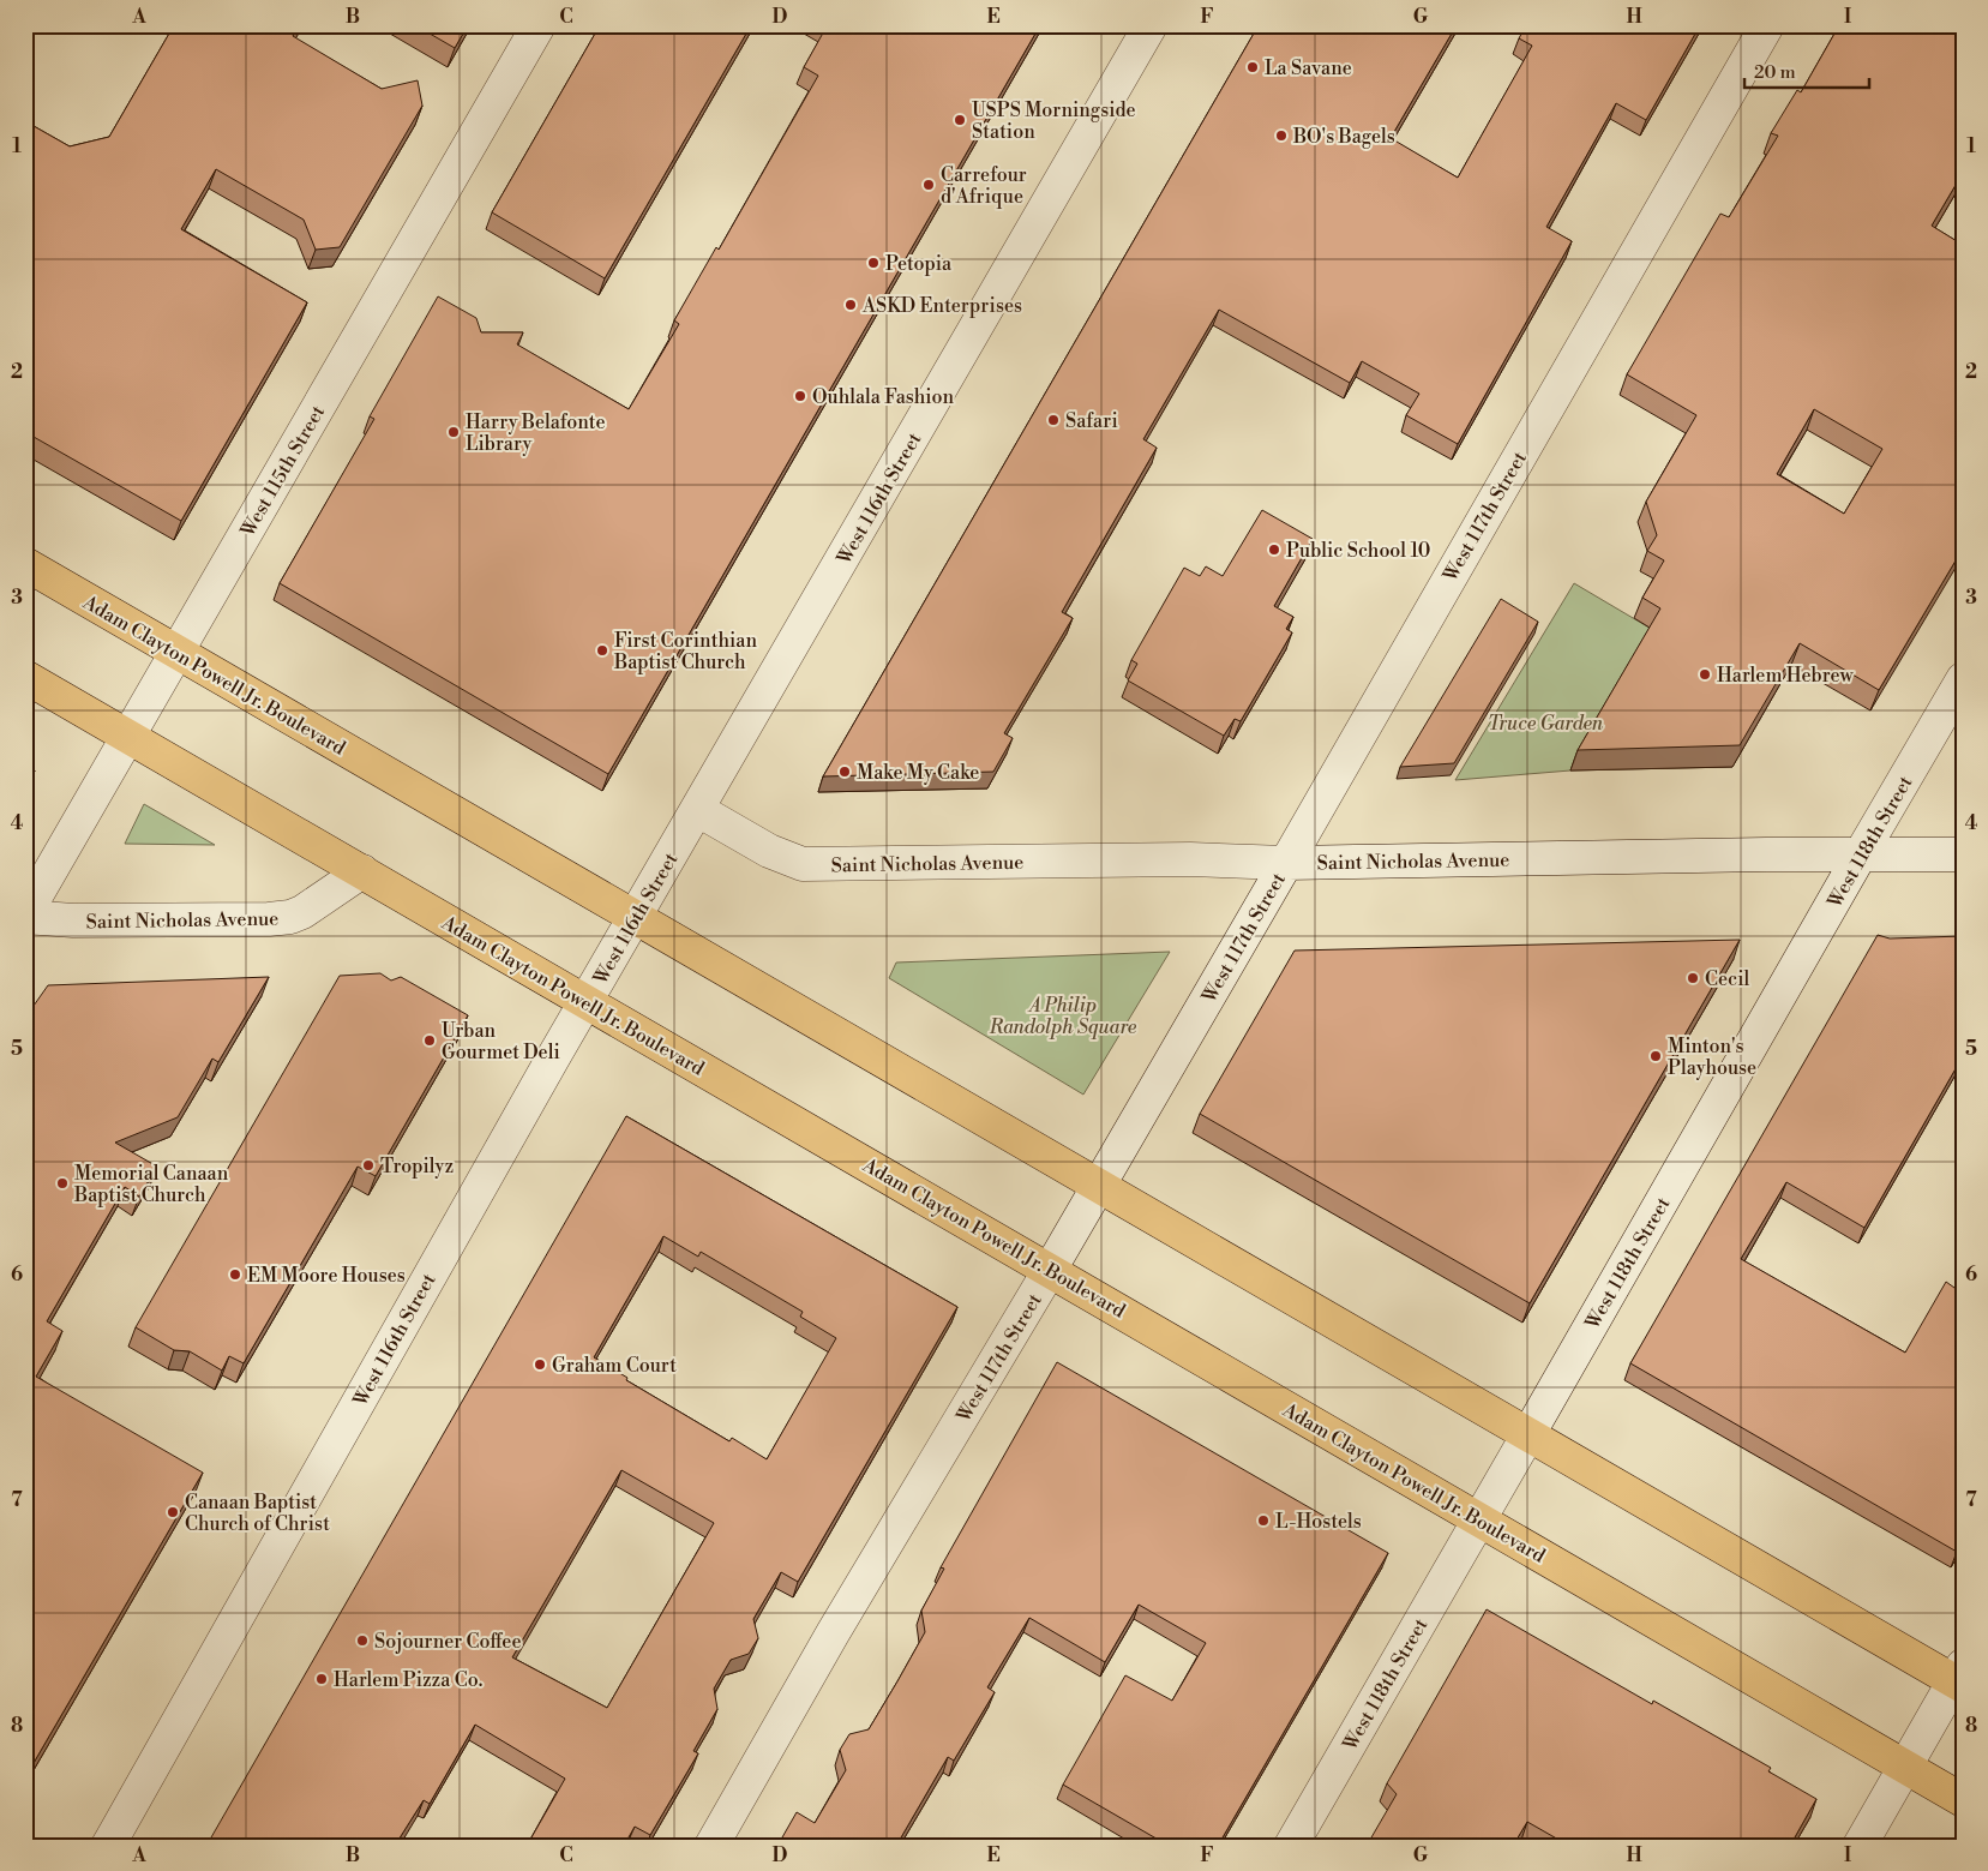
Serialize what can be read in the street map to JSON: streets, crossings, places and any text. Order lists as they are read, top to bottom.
{
  "streets": {
    "main road": ["Adam Clayton Powell Jr. Boulevard"],
    "street": [
      "West 115th Street",
      "West 116th Street",
      "West 117th Street",
      "West 118th Street",
      "Saint Nicholas Avenue"
    ]
  },
  "crossings": [
    ["West 115th Street", "Adam Clayton Powell Jr. Boulevard"],
    ["West 115th Street", "Saint Nicholas Avenue"],
    ["West 116th Street", "Adam Clayton Powell Jr. Boulevard"],
    ["West 116th Street", "Saint Nicholas Avenue"],
    ["West 117th Street", "Adam Clayton Powell Jr. Boulevard"],
    ["West 117th Street", "Saint Nicholas Avenue"],
    ["Adam Clayton Powell Jr. Boulevard", "West 118th Street"],
    ["Adam Clayton Powell Jr. Boulevard", "Saint Nicholas Avenue"],
    ["West 118th Street", "Saint Nicholas Avenue"]
  ],
  "parks": ["Truce Garden", "A Philip Randolph Square"],
  "places": [
    "La Savane",
    "USPS Morningside Station",
    "BO's Bagels",
    "Carrefour d'Afrique",
    "Petopia",
    "ASKD Enterprises",
    "Ouhlala Fashion",
    "Safari",
    "Harry Belafonte Library",
    "Public School 10",
    "First Corinthian Baptist Church",
    "Harlem Hebrew",
    "Make My Cake",
    "Cecil",
    "Urban Gourmet Deli",
    "Minton's Playhouse",
    "Tropilyz",
    "Memorial Canaan Baptist Church",
    "EM Moore Houses",
    "Graham Court",
    "Canaan Baptist Church of Christ",
    "L-Hostels",
    "Sojourner Coffee",
    "Harlem Pizza Co."
  ],
  "scale_bar": "20 m",
  "grid": {
    "columns": [
      "A",
      "B",
      "C",
      "D",
      "E",
      "F",
      "G",
      "H",
      "I"
    ],
    "rows": [
      "1",
      "2",
      "3",
      "4",
      "5",
      "6",
      "7",
      "8"
    ]
  }
}
